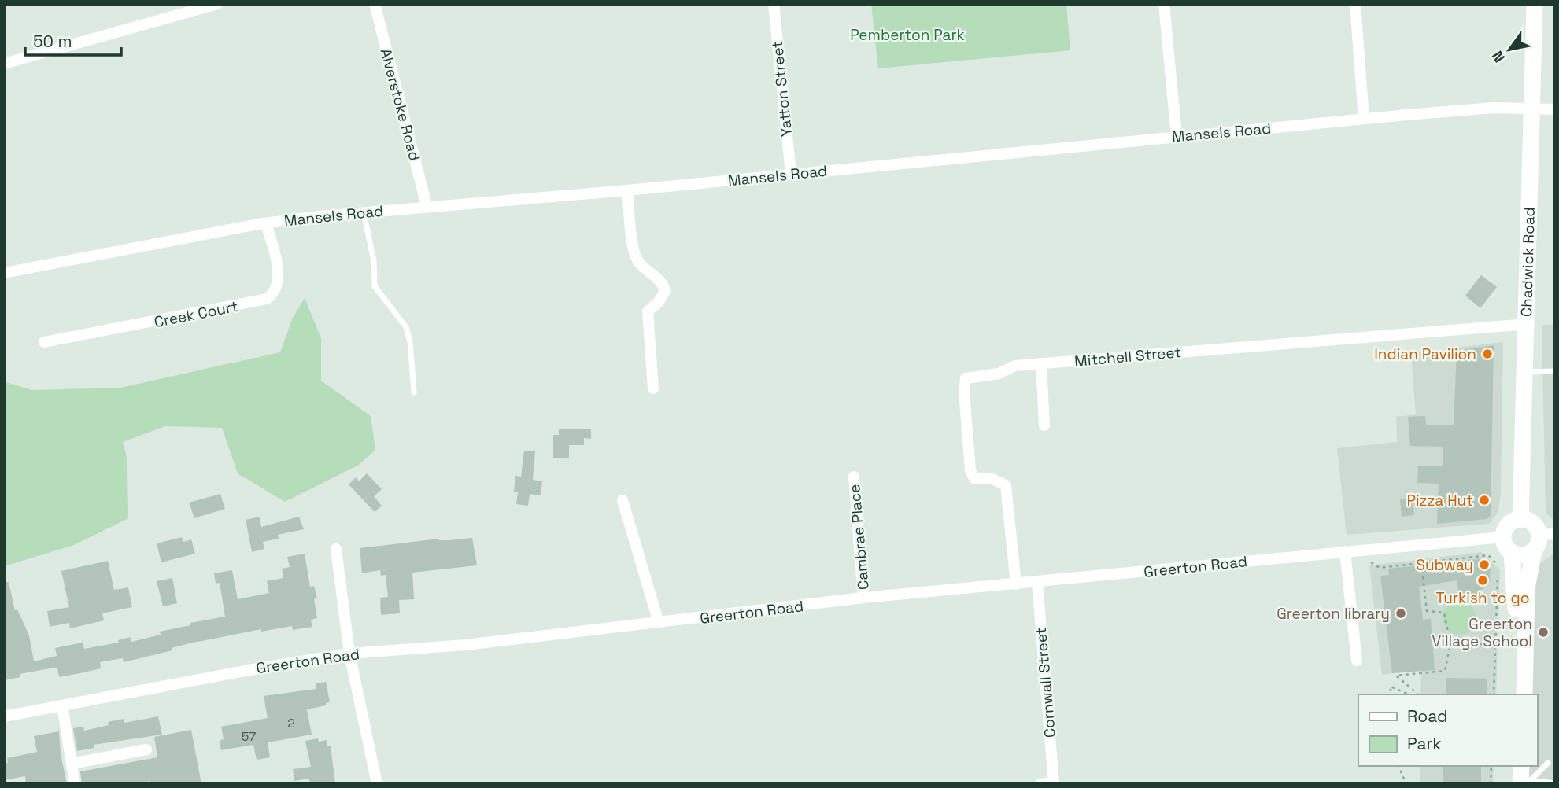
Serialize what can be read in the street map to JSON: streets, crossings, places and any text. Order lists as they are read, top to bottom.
{
  "streets": {
    "street": [
      "Yatton Street",
      "Alverstoke Road",
      "Mansels Road",
      "Chadwick Road",
      "Creek Court",
      "Mitchell Street",
      "Cambrae Place",
      "Greerton Road",
      "Cornwall Street"
    ]
  },
  "crossings": [
    ["Yatton Street", "Mansels Road"],
    ["Alverstoke Road", "Mansels Road"],
    ["Mansels Road", "Chadwick Road"],
    ["Mansels Road", "Creek Court"],
    ["Chadwick Road", "Mitchell Street"],
    ["Chadwick Road", "Greerton Road"],
    ["Mitchell Street", "Greerton Road"],
    ["Cambrae Place", "Greerton Road"],
    ["Greerton Road", "Cornwall Street"]
  ],
  "parks": ["Pemberton Park"],
  "places": [
    "Indian Pavilion",
    "Pizza Hut",
    "Subway",
    "Turkish to go",
    "Greerton library",
    "Greerton Village School"
  ],
  "house_numbers": ["2", "57"],
  "legend": ["Road", "Park"],
  "scale_bar": "50 m",
  "north": "bottom left"
}
